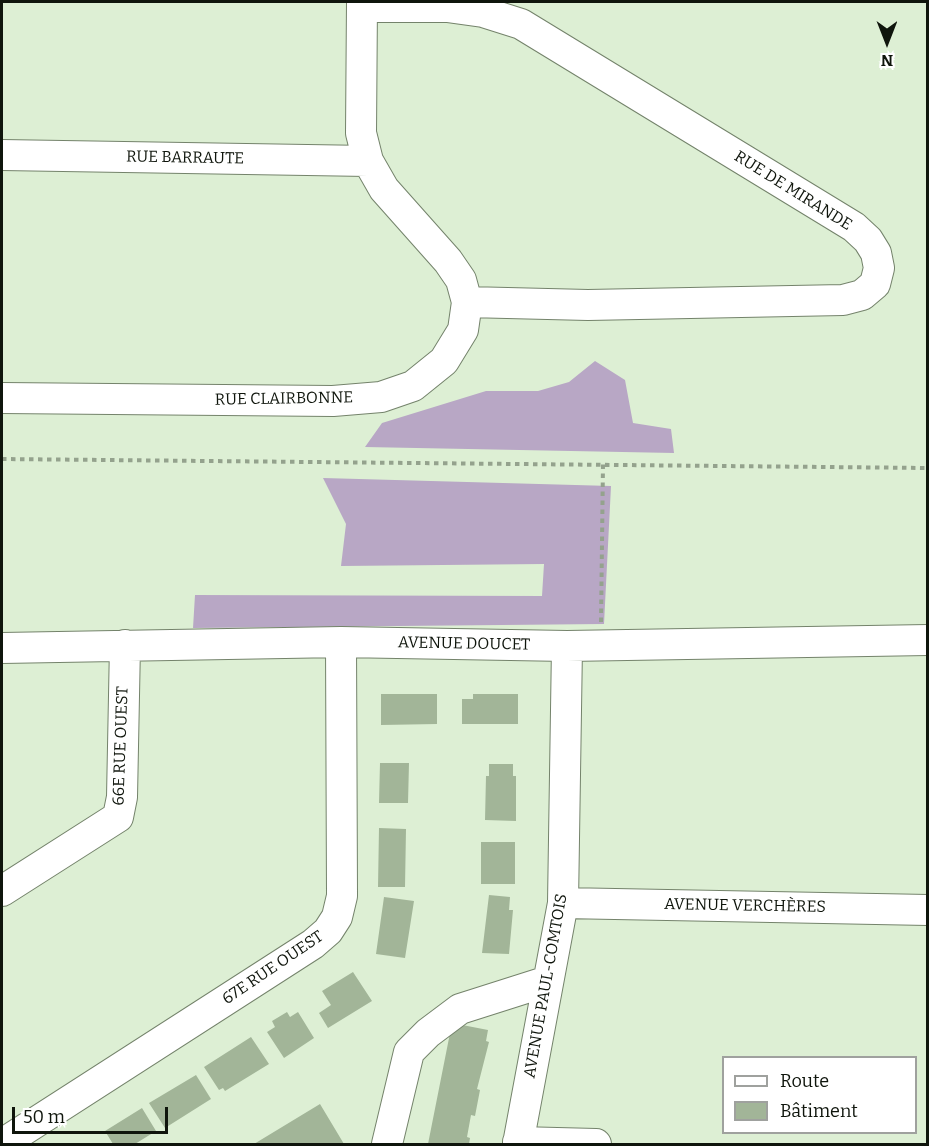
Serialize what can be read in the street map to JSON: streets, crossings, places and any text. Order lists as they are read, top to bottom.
{
  "streets": {
    "street": [
      "RUE BARRAUTE",
      "RUE DE MIRANDE",
      "RUE CLAIRBONNE",
      "AVENUE DOUCET",
      "66E RUE OUEST",
      "AVENUE VERCHÈRES",
      "67E RUE OUEST",
      "AVENUE PAUL-COMTOIS"
    ]
  },
  "crossings": [
    ["RUE BARRAUTE", "RUE CLAIRBONNE"],
    ["RUE DE MIRANDE", "RUE CLAIRBONNE"],
    ["AVENUE DOUCET", "66E RUE OUEST"],
    ["AVENUE DOUCET", "67E RUE OUEST"],
    ["AVENUE DOUCET", "AVENUE PAUL-COMTOIS"],
    ["AVENUE VERCHÈRES", "AVENUE PAUL-COMTOIS"]
  ],
  "legend": ["Route", "Bâtiment"],
  "scale_bar": "50 m",
  "north": "bottom"
}
